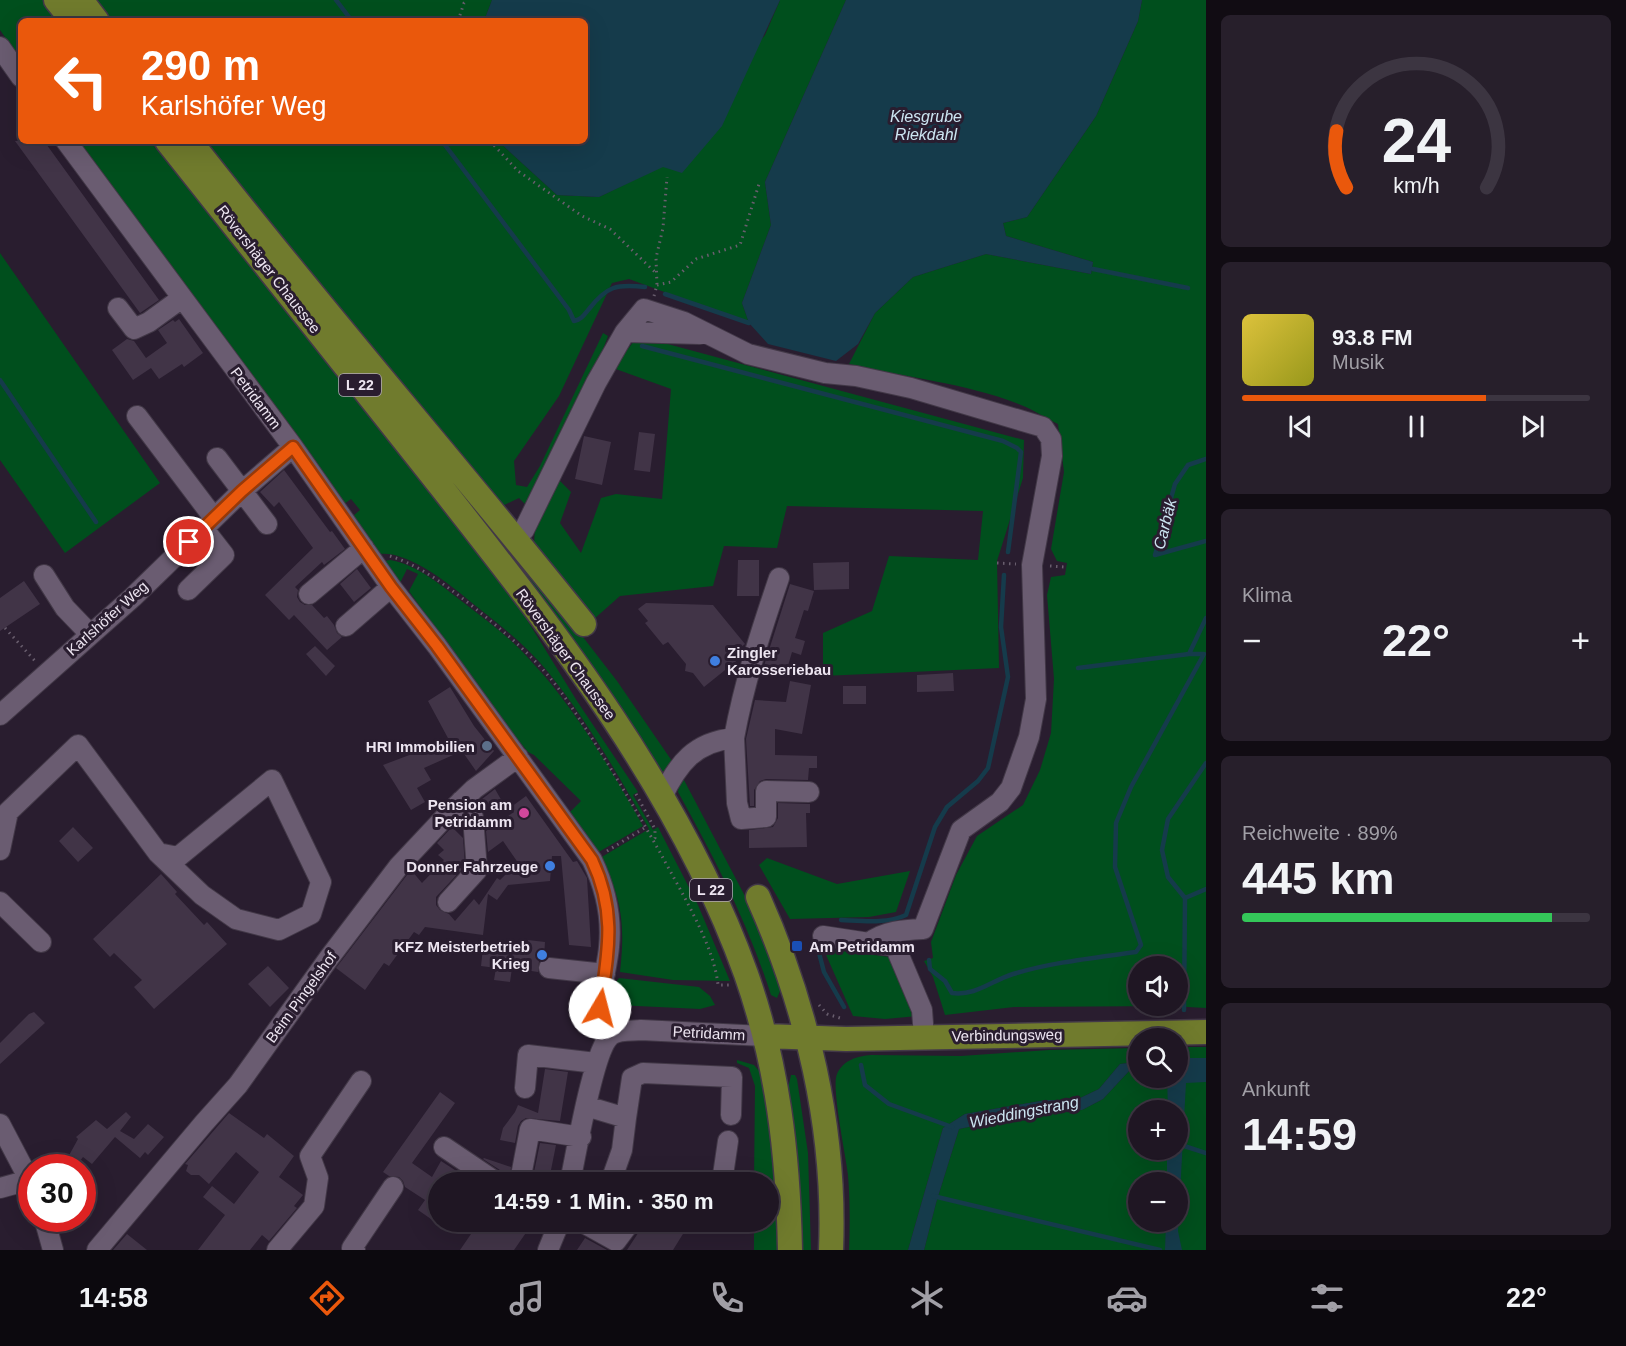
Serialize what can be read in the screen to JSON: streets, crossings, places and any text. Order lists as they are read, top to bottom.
{
  "streets": {
    "main road": [
      "Rövershäger Chaussee",
      "L 22",
      "Petridamm",
      "Verbindungsweg"
    ],
    "street": ["Karlshöfer Weg", "Beim Pingelshof"]
  },
  "crossings": [
    ["Rövershäger Chaussee", "Petridamm"],
    ["Petridamm", "Karlshöfer Weg"],
    ["Petridamm", "Beim Pingelshof"],
    ["Petridamm", "Verbindungsweg"]
  ],
  "water": ["Kiesgrube Riekdahl", "Carbäk", "Wieddingstrang"],
  "places": {
    "other": [
      "Zingler Karosseriebau",
      "HRI Immobilien",
      "Pension am Petridamm",
      "Donner Fahrzeuge",
      "KFZ Meisterbetrieb Krieg"
    ],
    "transit": ["Am Petridamm"]
  },
  "page": {
    "turn": ["290 m", "Karlshöfer Weg"],
    "song": ["93.8 FM", "Musik"],
    "tile": [
      "Klima",
      ["Reichweite · 89%", "445 km"],
      ["Ankunft", "14:59"]
    ],
    "heat": ["−", "22°", "+"],
    "map_buttons": ["+", "−"],
    "limit": "30",
    "trip": "14:59 · 1 Min. · 350 m",
    "tabs": ["14:58", "22°"],
    "gauge": ["24", "km/h"]
  }
}
